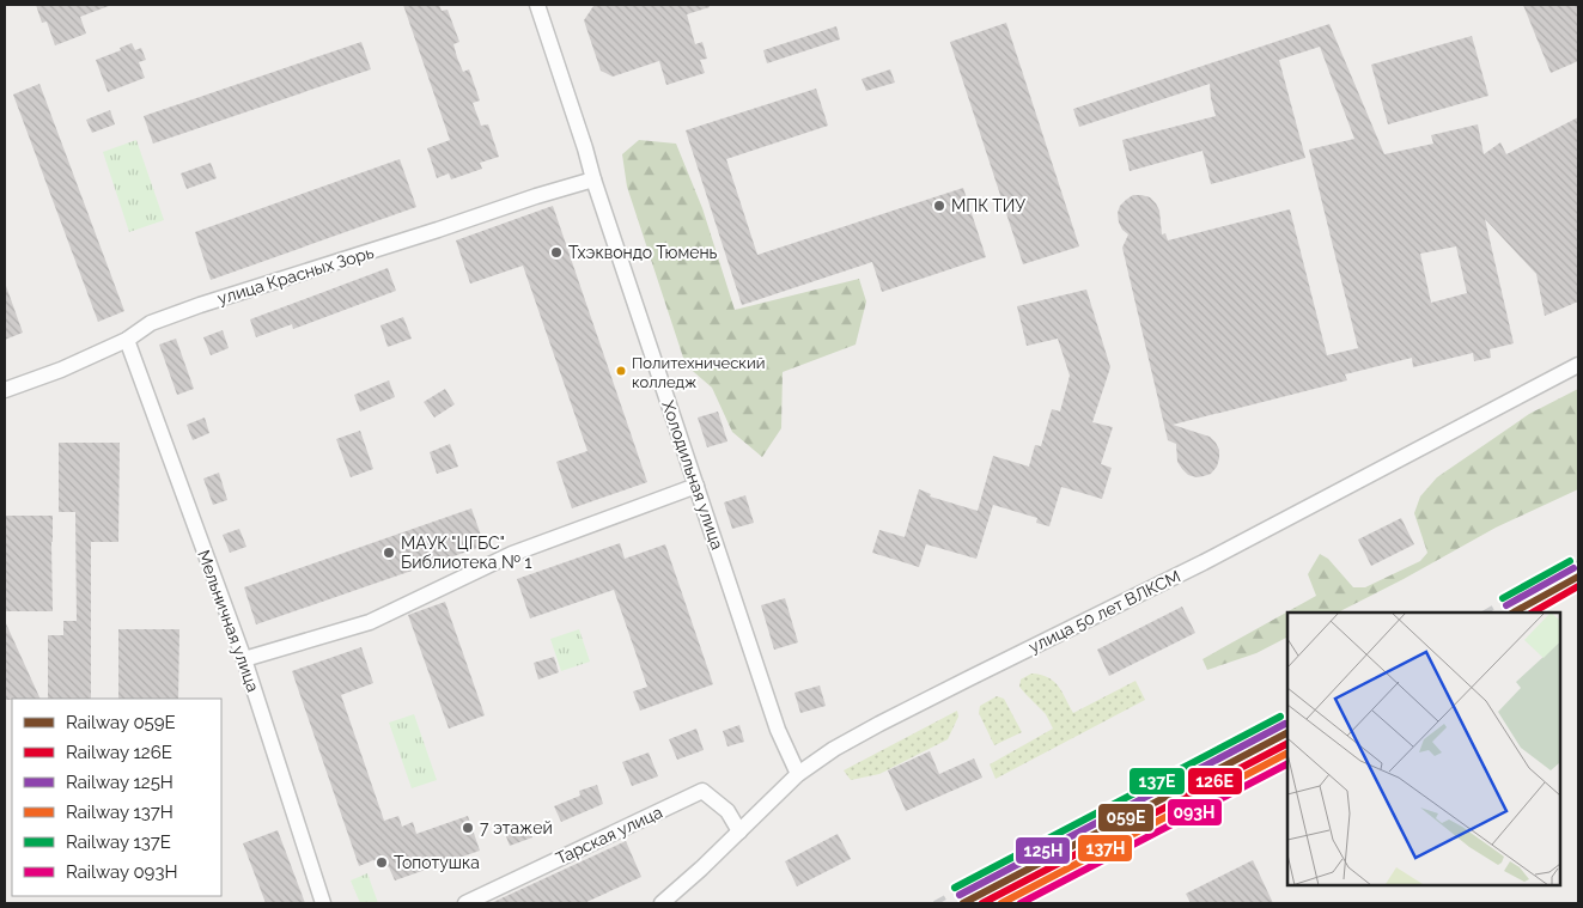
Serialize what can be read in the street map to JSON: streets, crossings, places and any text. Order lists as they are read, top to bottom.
{
  "streets": {
    "street": [
      "улица Красных Зорь",
      "Холодильная улица",
      "улица 50 лет ВЛКСМ",
      "Мельничная улица",
      "Тарская улица"
    ]
  },
  "crossings": [
    ["улица Красных Зорь", "Холодильная улица"],
    ["улица Красных Зорь", "Мельничная улица"],
    ["Холодильная улица", "улица 50 лет ВЛКСМ"],
    ["улица 50 лет ВЛКСМ", "Тарская улица"]
  ],
  "places": [
    "МПК ТИУ",
    "Тхэквондо Тюмень",
    "Политехнический колледж",
    "МАУК \"ЦГБС\" Библиотека № 1",
    "7 этажей",
    "Топотушка"
  ],
  "lines": [
    "rail line 137Е",
    "rail line 125Н",
    "rail line 059Е",
    "rail line 126Е",
    "rail line 137Н",
    "rail line 093Н"
  ],
  "legend": [
    "Railway 059Е",
    "Railway 126Е",
    "Railway 125Н",
    "Railway 137Н",
    "Railway 137Е",
    "Railway 093Н"
  ]
}
